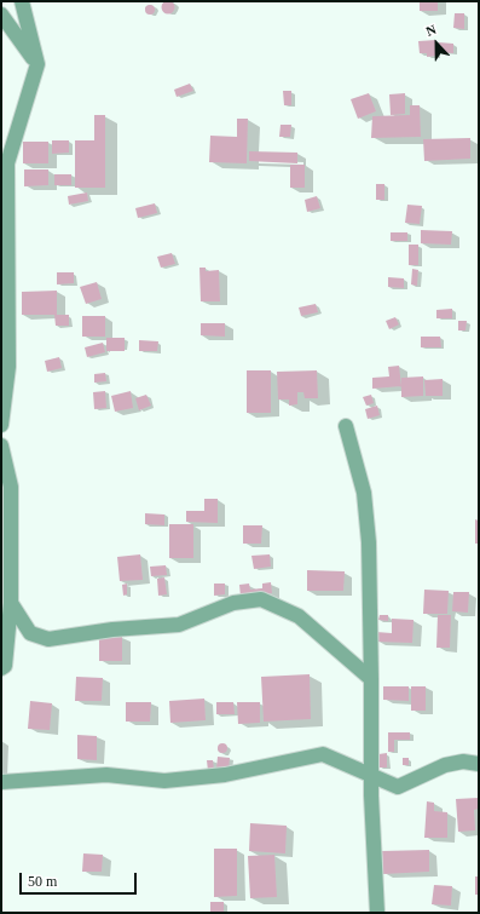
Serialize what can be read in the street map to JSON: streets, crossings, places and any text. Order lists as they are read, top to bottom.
{
  "scale_bar": "50 m",
  "north": "top"
}
